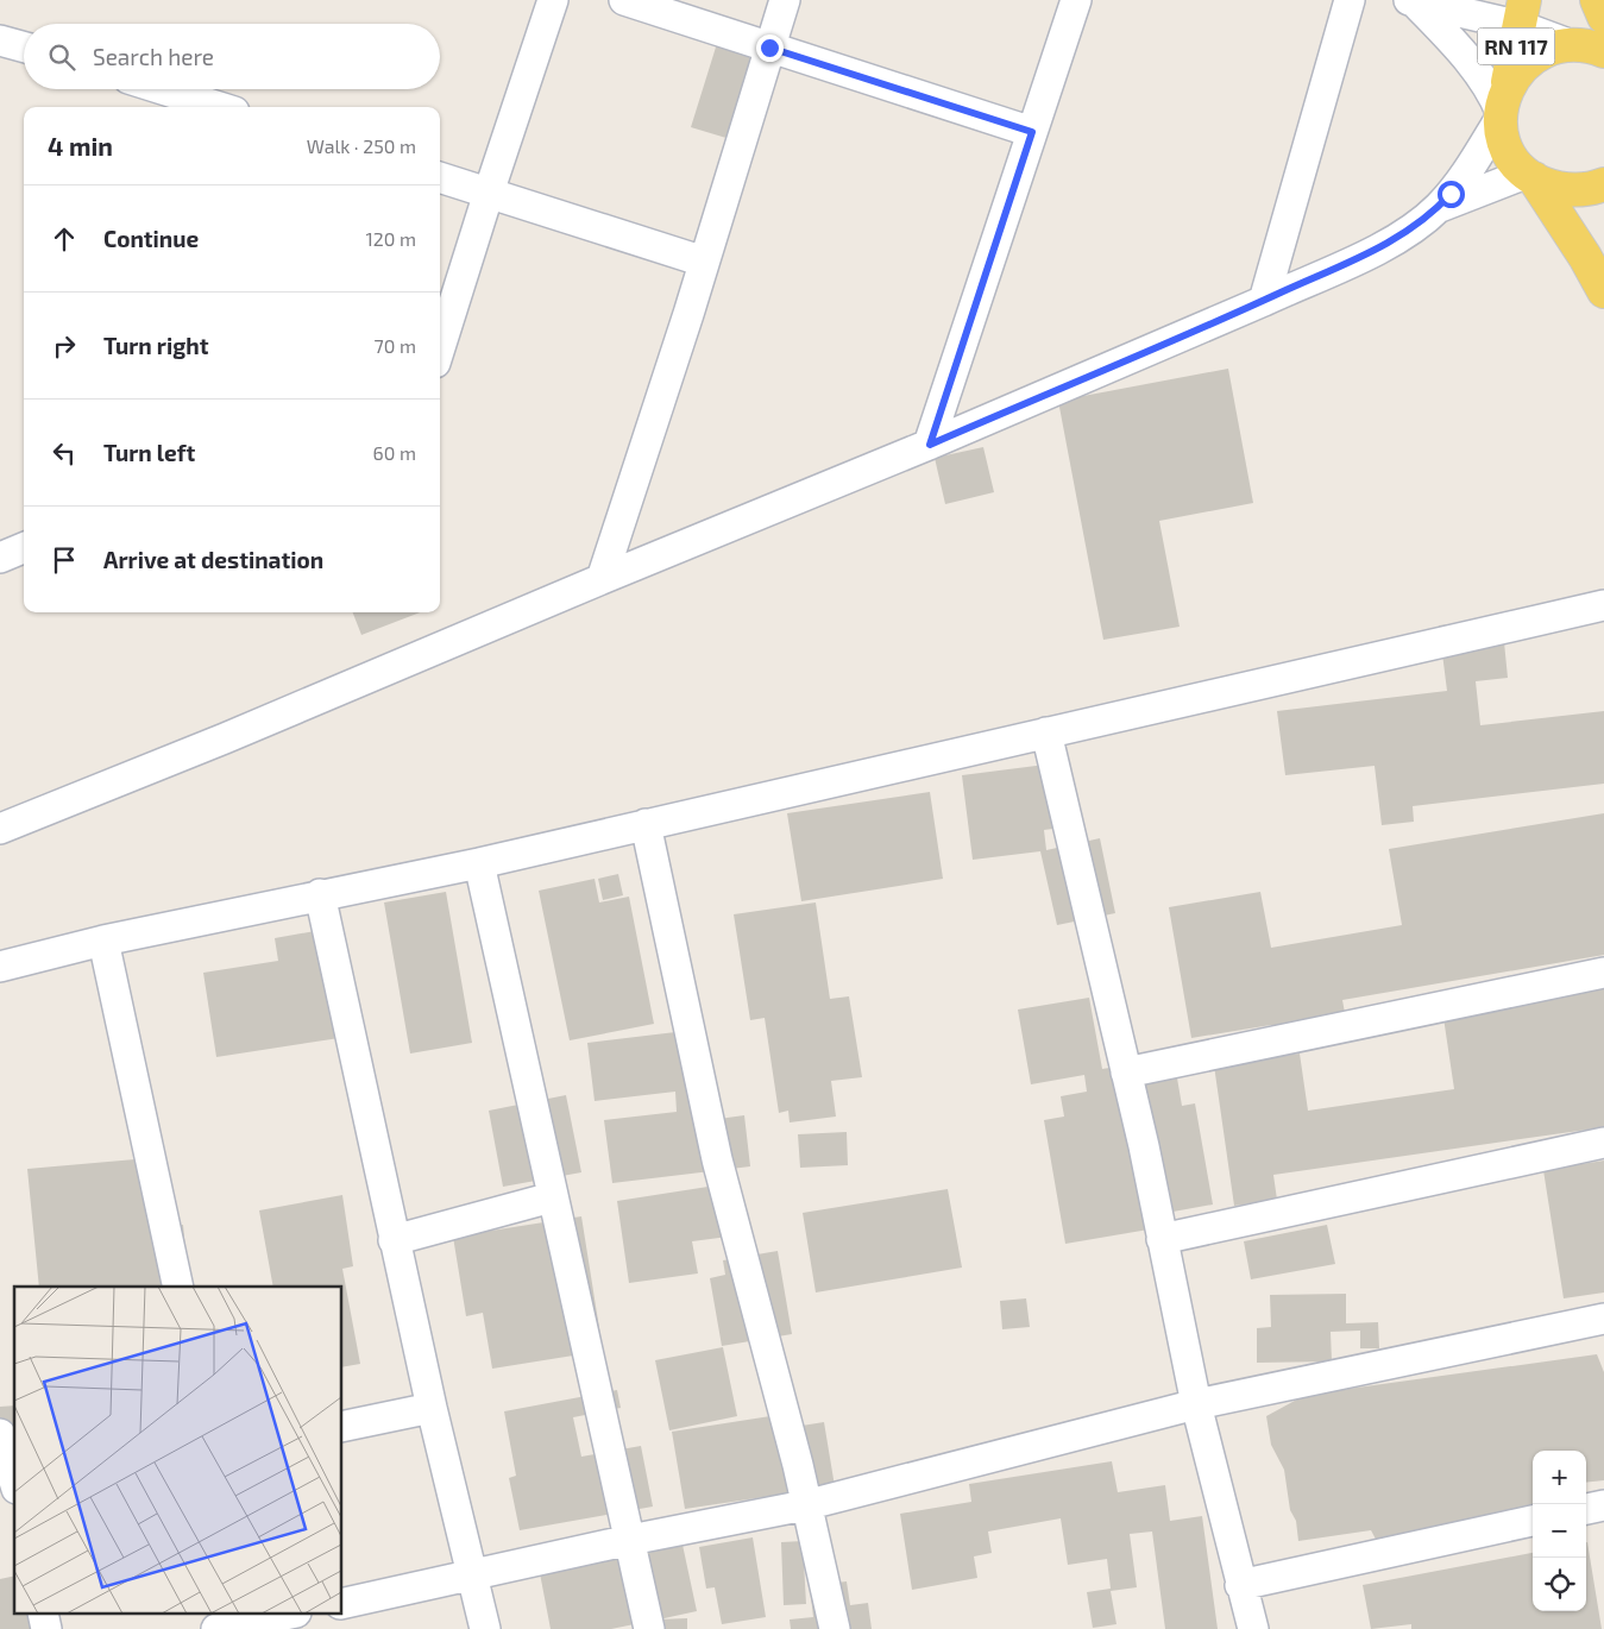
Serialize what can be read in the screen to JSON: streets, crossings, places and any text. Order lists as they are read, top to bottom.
{
  "streets": {
    "main road": ["RN 117"]
  },
  "page": {
    "search": "Search here",
    "heading": ["4 min", "Walk · 250 m"],
    "list": [
      ["Continue", "120 m"],
      ["Turn right", "70 m"],
      ["Turn left", "60 m"],
      "Arrive at destination"
    ],
    "map_buttons": ["+", "−"]
  }
}
